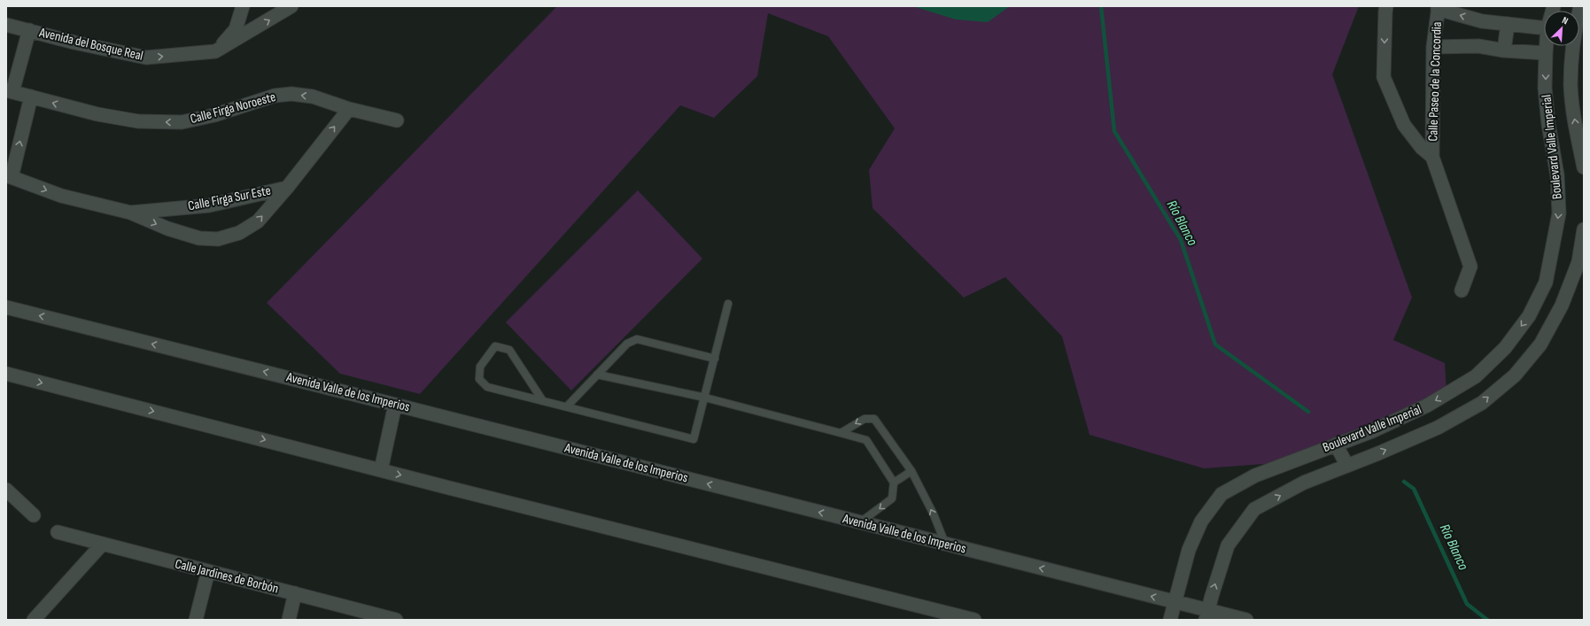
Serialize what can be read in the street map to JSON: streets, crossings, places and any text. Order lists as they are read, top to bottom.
{
  "streets": {
    "street": [
      "Avenida del Bosque Real",
      "Calle Paseo de la Concordia",
      "Calle Firga Noroeste",
      "Boulevard Valle Imperial",
      "Calle Firga Sur Este",
      "Avenida Valle de los Imperios",
      "Calle Jardines de Borbón"
    ]
  },
  "crossings": [
    ["Calle Firga Noroeste", "Calle Firga Sur Este"],
    ["Boulevard Valle Imperial", "Avenida Valle de los Imperios"]
  ],
  "one_way": ["Avenida del Bosque Real", "Calle Firga Noroeste"],
  "water": ["Río Blanco"],
  "north": "top right"
}
